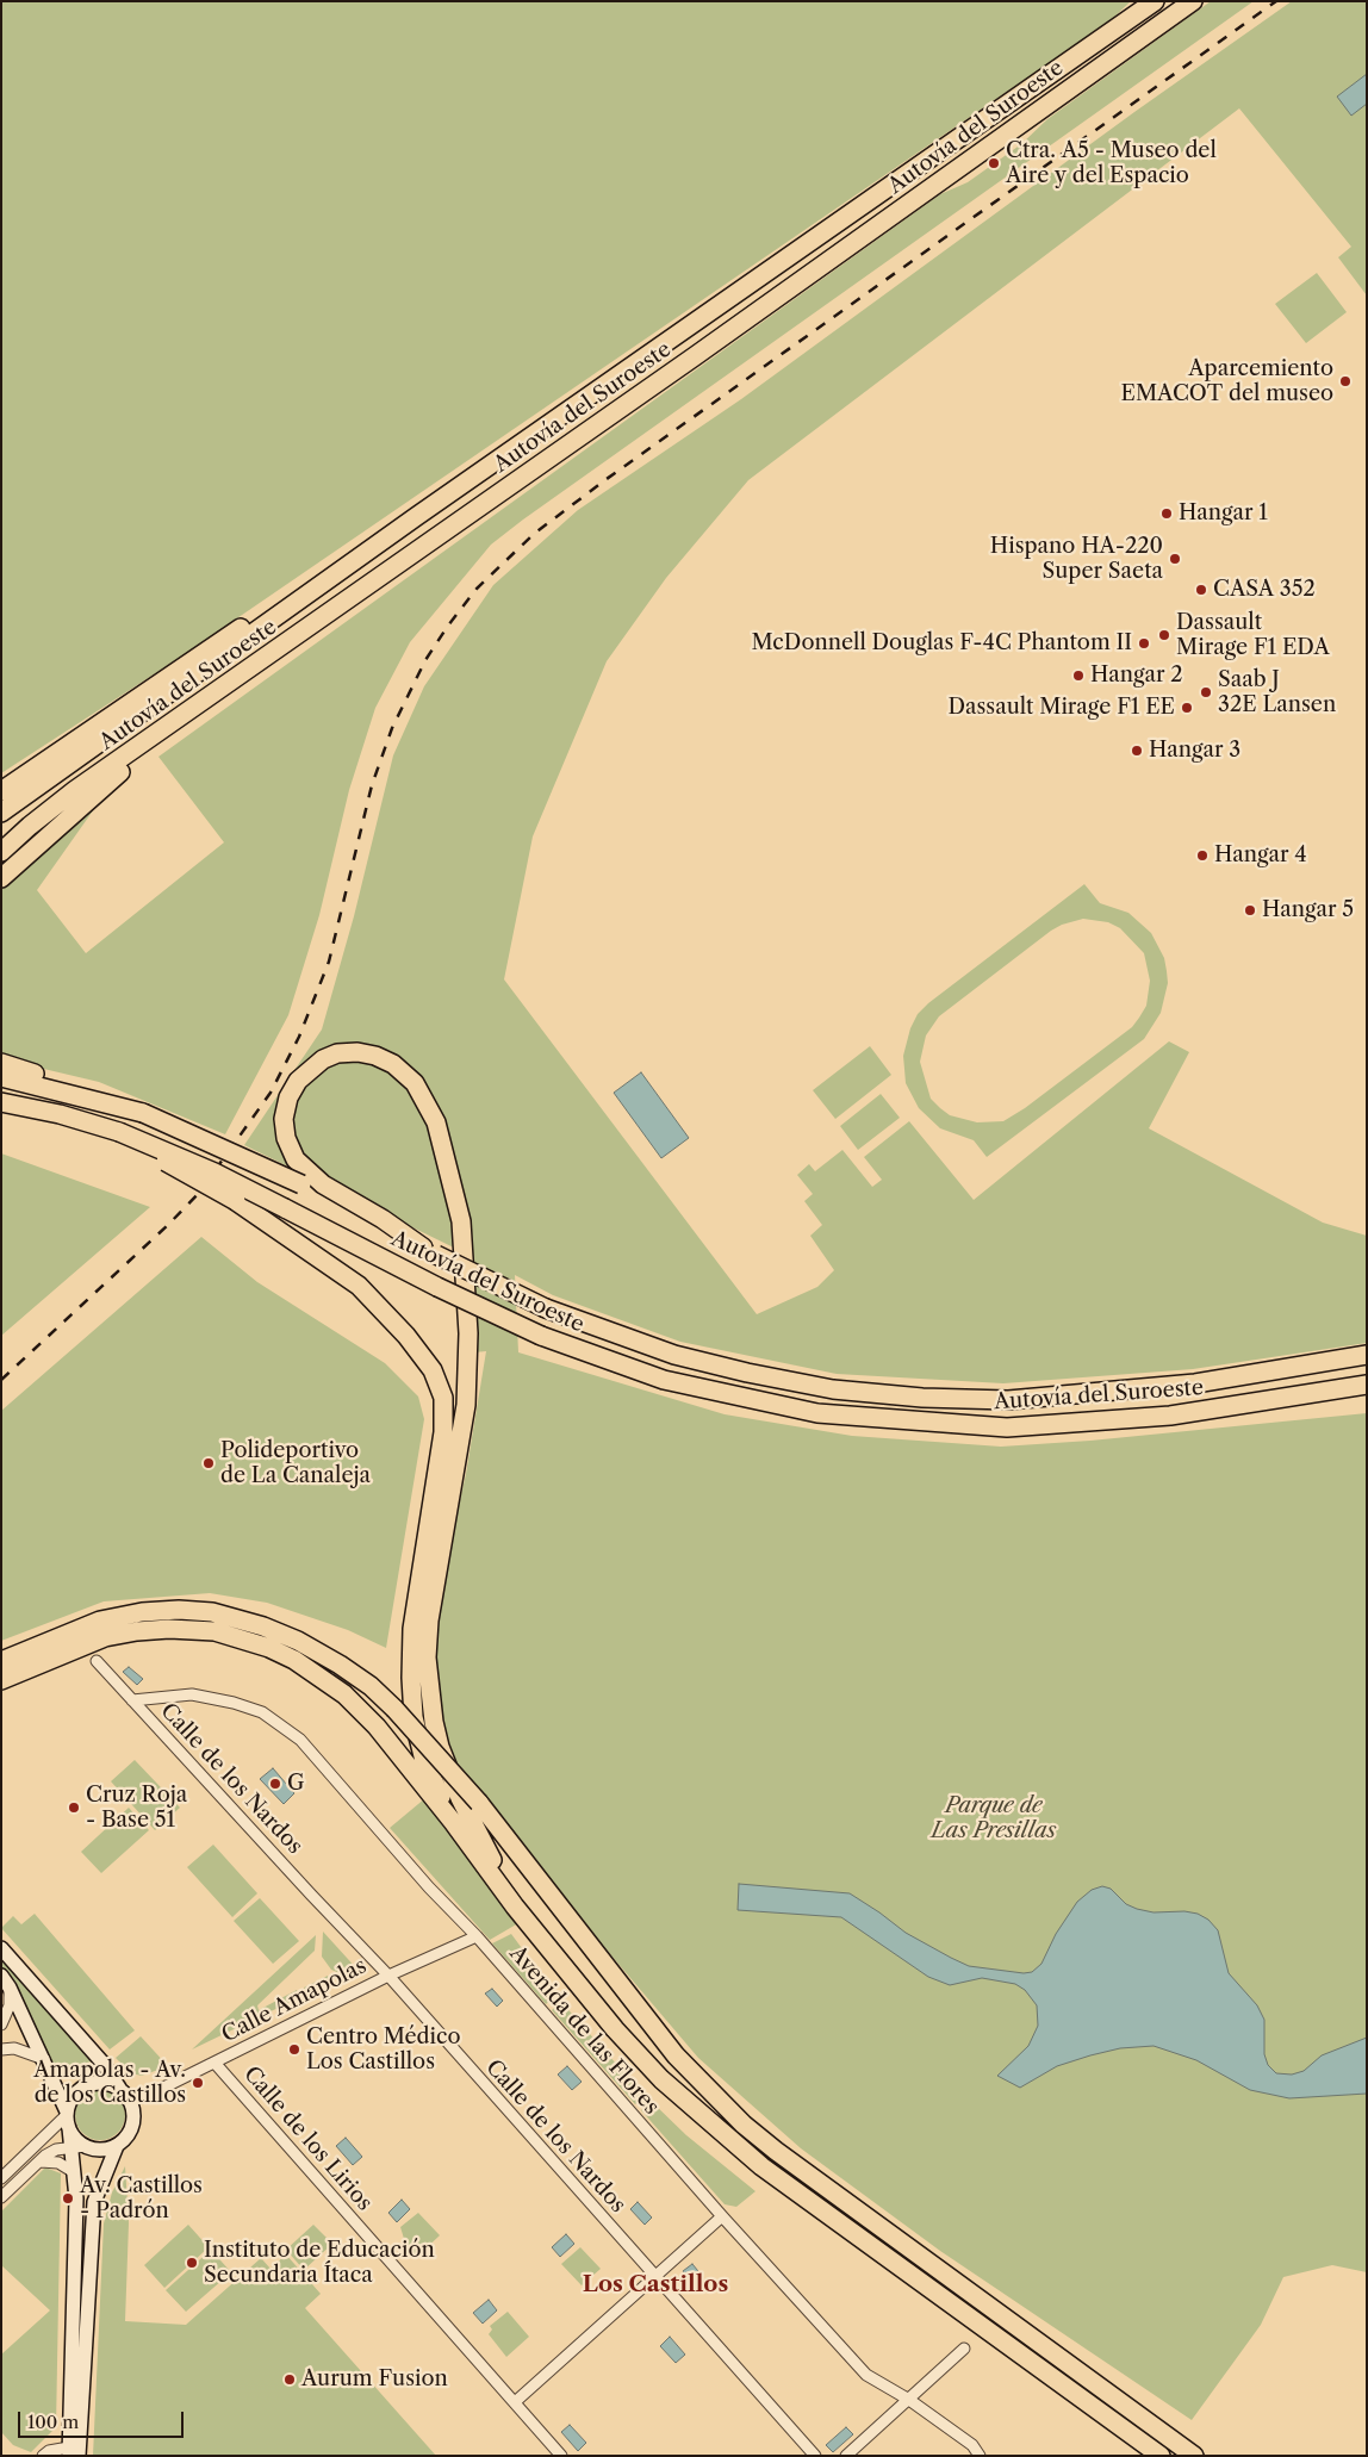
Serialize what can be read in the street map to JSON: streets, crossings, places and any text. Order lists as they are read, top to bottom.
{
  "streets": {
    "highway": ["Autovía del Suroeste"],
    "street": [
      "Calle de los Nardos",
      "Calle Amapolas",
      "Avenida de las Flores",
      "Calle de los Lirios"
    ]
  },
  "crossings": [
    ["Calle de los Nardos", "Calle Amapolas"],
    ["Calle de los Nardos", "Avenida de las Flores"],
    ["Calle Amapolas", "Avenida de las Flores"],
    ["Calle Amapolas", "Calle de los Lirios"]
  ],
  "districts": ["Los Castillos"],
  "parks": ["Parque de Las Presillas"],
  "places": [
    "Ctra. A5 - Museo del Aire y del Espacio",
    "Aparcemiento EMACOT del museo",
    "Hangar 1",
    "Hispano HA-220 Super Saeta",
    "CASA 352",
    "Dassault Mirage F1 EDA",
    "McDonnell Douglas F-4C Phantom II",
    "Hangar 2",
    "Saab J 32E Lansen",
    "Dassault Mirage F1 EE",
    "Hangar 3",
    "Hangar 4",
    "Hangar 5",
    "Polideportivo de La Canaleja",
    "G",
    "Cruz Roja - Base 51",
    "Centro Médico Los Castillos",
    "Amapolas - Av. de los Castillos",
    "Av. Castillos - Padrón",
    "Instituto de Educación Secundaria Ítaca",
    "Aurum Fusion"
  ],
  "scale_bar": "100 m"
}
